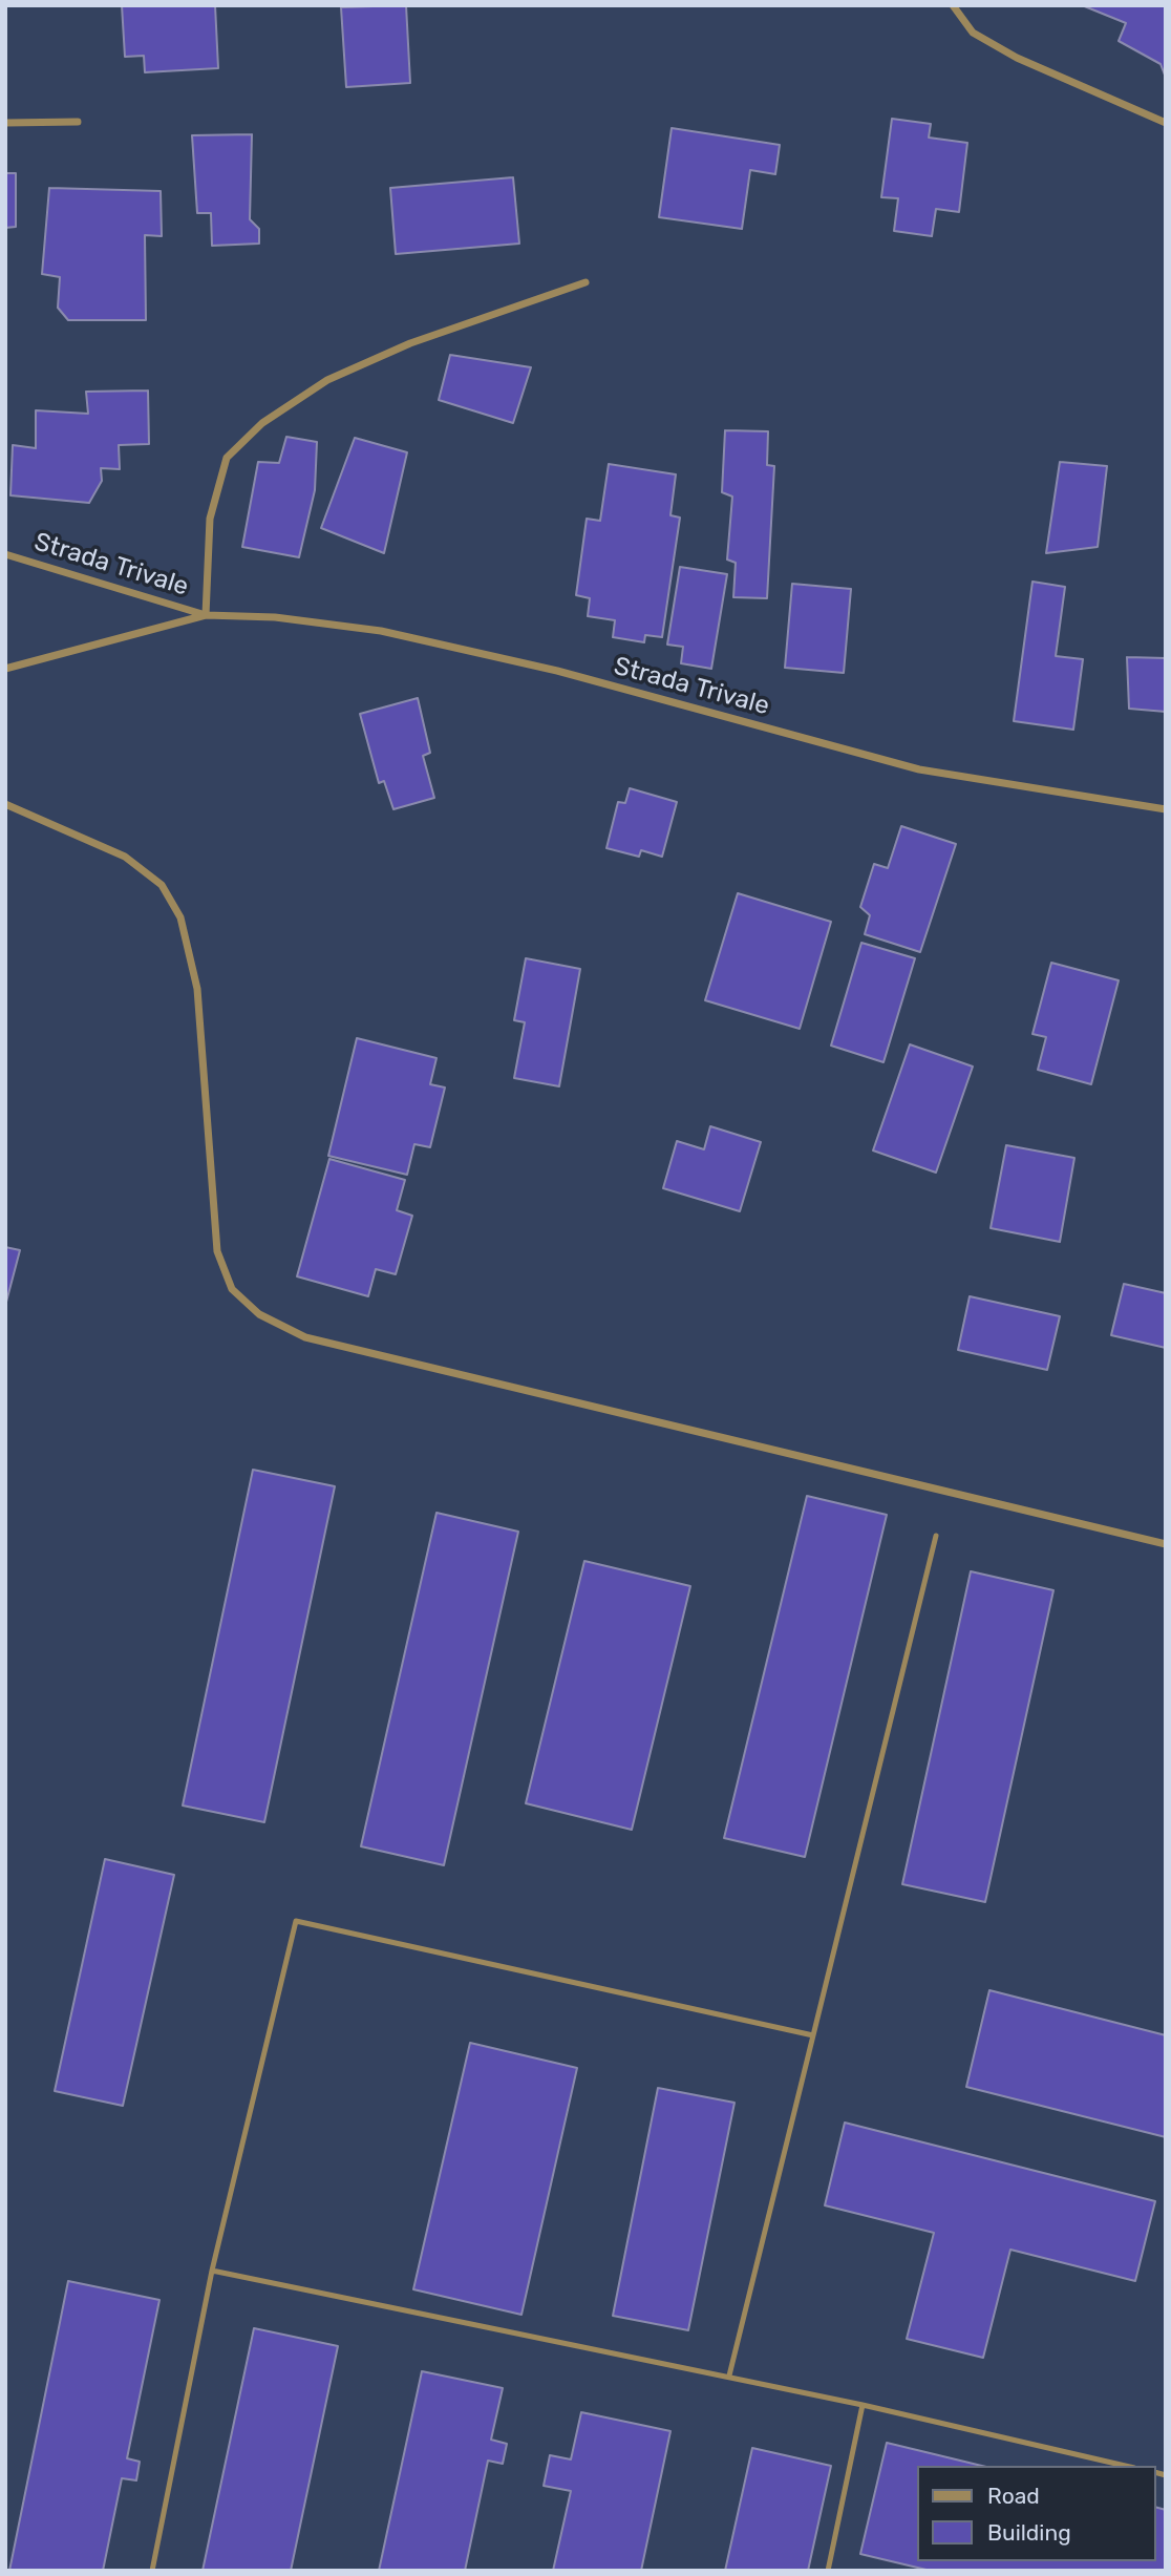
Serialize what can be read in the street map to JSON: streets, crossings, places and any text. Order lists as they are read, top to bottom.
{
  "streets": {
    "street": ["Strada Trivale"]
  },
  "legend": ["Road", "Building"]
}
